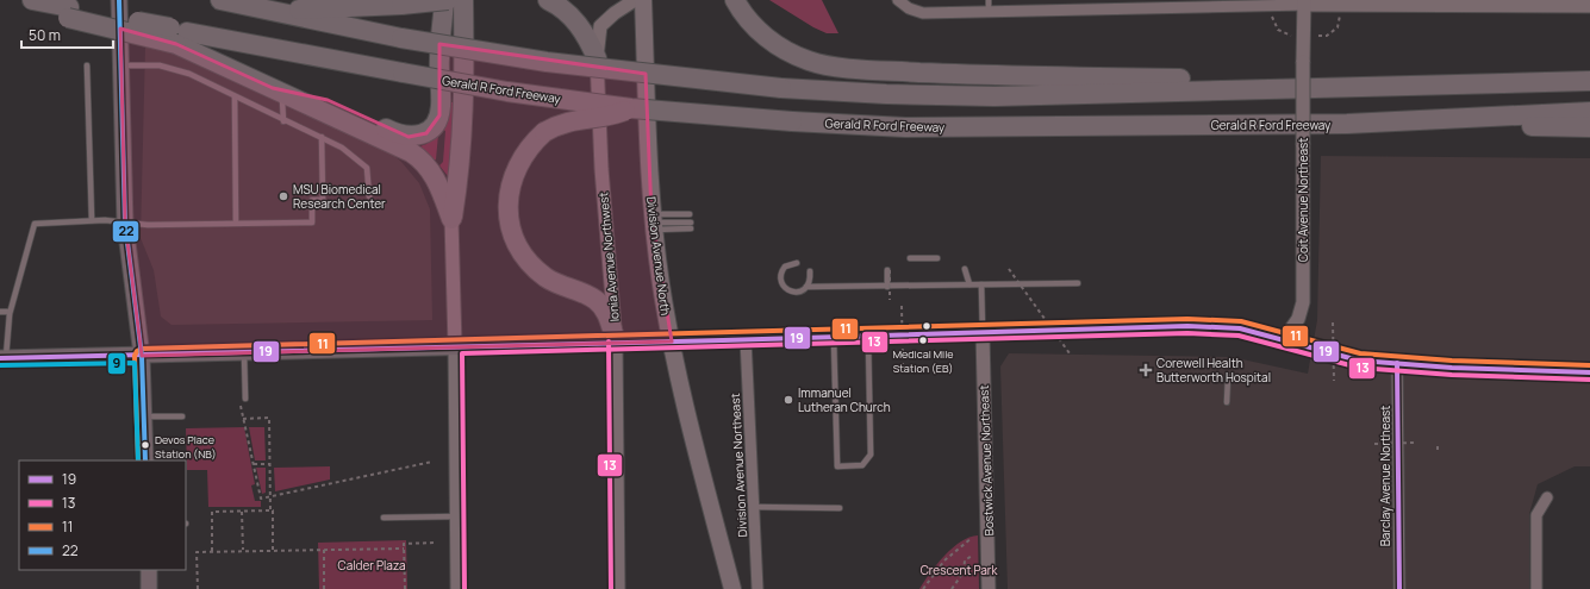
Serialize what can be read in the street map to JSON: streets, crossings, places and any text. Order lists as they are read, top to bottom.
{
  "streets": {
    "highway": ["Gerald R Ford Freeway"],
    "main road": ["Division Avenue North"],
    "street": [
      "Coit Avenue Northeast",
      "Ionia Avenue Northwest",
      "Bostwick Avenue Northeast",
      "Division Avenue Northeast",
      "Barclay Avenue Northeast"
    ]
  },
  "parks": ["Calder Plaza", "Crescent Park"],
  "places": {
    "other": [
      "MSU Biomedical Research Center",
      "Medical Mile Station (EB)",
      "Immanuel Lutheran Church",
      "Devos Place Station (NB)"
    ],
    "health": ["Corewell Health Butterworth Hospital"]
  },
  "lines": [
    "transit line 22",
    "transit line 11",
    "transit line 19",
    "transit line 13",
    "transit line 9"
  ],
  "legend": [
    "19",
    "13",
    "11",
    "22"
  ],
  "scale_bar": "50 m"
}
